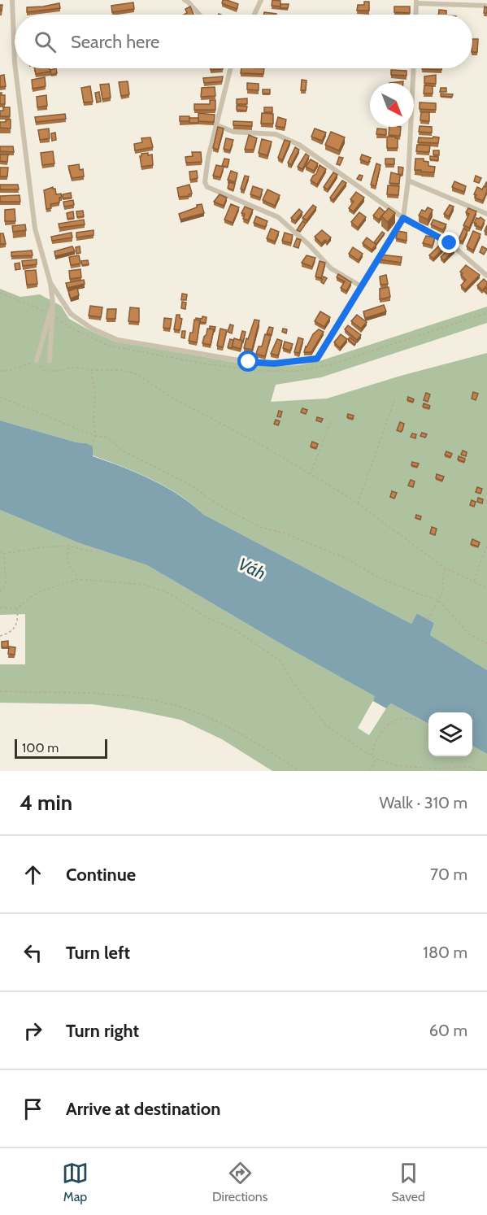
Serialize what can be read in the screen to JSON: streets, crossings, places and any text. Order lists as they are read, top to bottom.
{
  "water": ["Váh"],
  "scale_bar": "100 m",
  "north": "bottom right",
  "page": {
    "search": "Search here",
    "scale": "100 m",
    "heading": ["4 min", "Walk · 310 m"],
    "list": [
      ["Continue", "70 m"],
      ["Turn left", "180 m"],
      ["Turn right", "60 m"],
      "Arrive at destination"
    ],
    "nav": ["Map", "Directions", "Saved"]
  }
}
